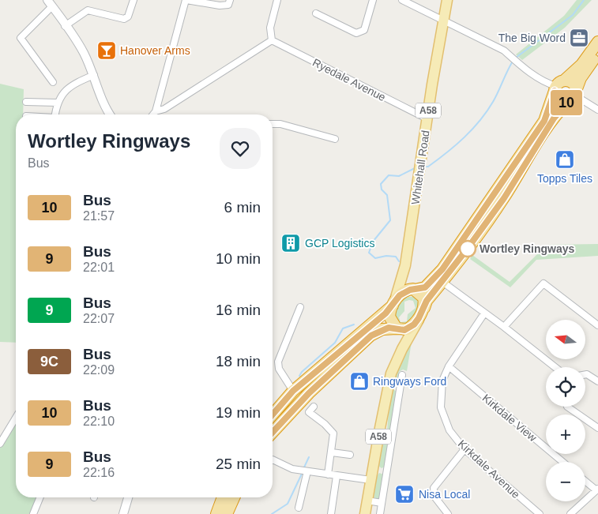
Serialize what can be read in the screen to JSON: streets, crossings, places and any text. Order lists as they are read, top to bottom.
{
  "streets": {
    "main road": ["A58", "Whitehall Road"],
    "street": ["Ryedale Avenue", "Kirkdale View", "Kirkdale Avenue"]
  },
  "crossings": [
    ["Ryedale Avenue", "Whitehall Road"],
    ["A58", "Whitehall Road"],
    ["Kirkdale View", "Kirkdale Avenue"]
  ],
  "places": {
    "office": ["The Big Word"],
    "bar": ["Hanover Arms"],
    "shop": ["Topps Tiles", "Ringways Ford"],
    "building": ["GCP Logistics"],
    "other": ["Wortley Ringways"],
    "supermarket": ["Nisa Local"]
  },
  "lines": ["bus line 10"],
  "north": "left",
  "page": {
    "on_map": "10",
    "heading": ["Wortley Ringways", "Bus"],
    "list": [
      {
        "mark": "10",
        "name": "Bus",
        "note": "21:57",
        "value": "6 min"
      },
      {
        "mark": "9",
        "name": "Bus",
        "note": "22:01",
        "value": "10 min"
      },
      {
        "mark": "9",
        "name": "Bus",
        "note": "22:07",
        "value": "16 min"
      },
      {
        "mark": "9C",
        "name": "Bus",
        "note": "22:09",
        "value": "18 min"
      },
      {
        "mark": "10",
        "name": "Bus",
        "note": "22:10",
        "value": "19 min"
      },
      {
        "mark": "9",
        "name": "Bus",
        "note": "22:16",
        "value": "25 min"
      }
    ],
    "map_buttons": ["+", "−"]
  }
}
